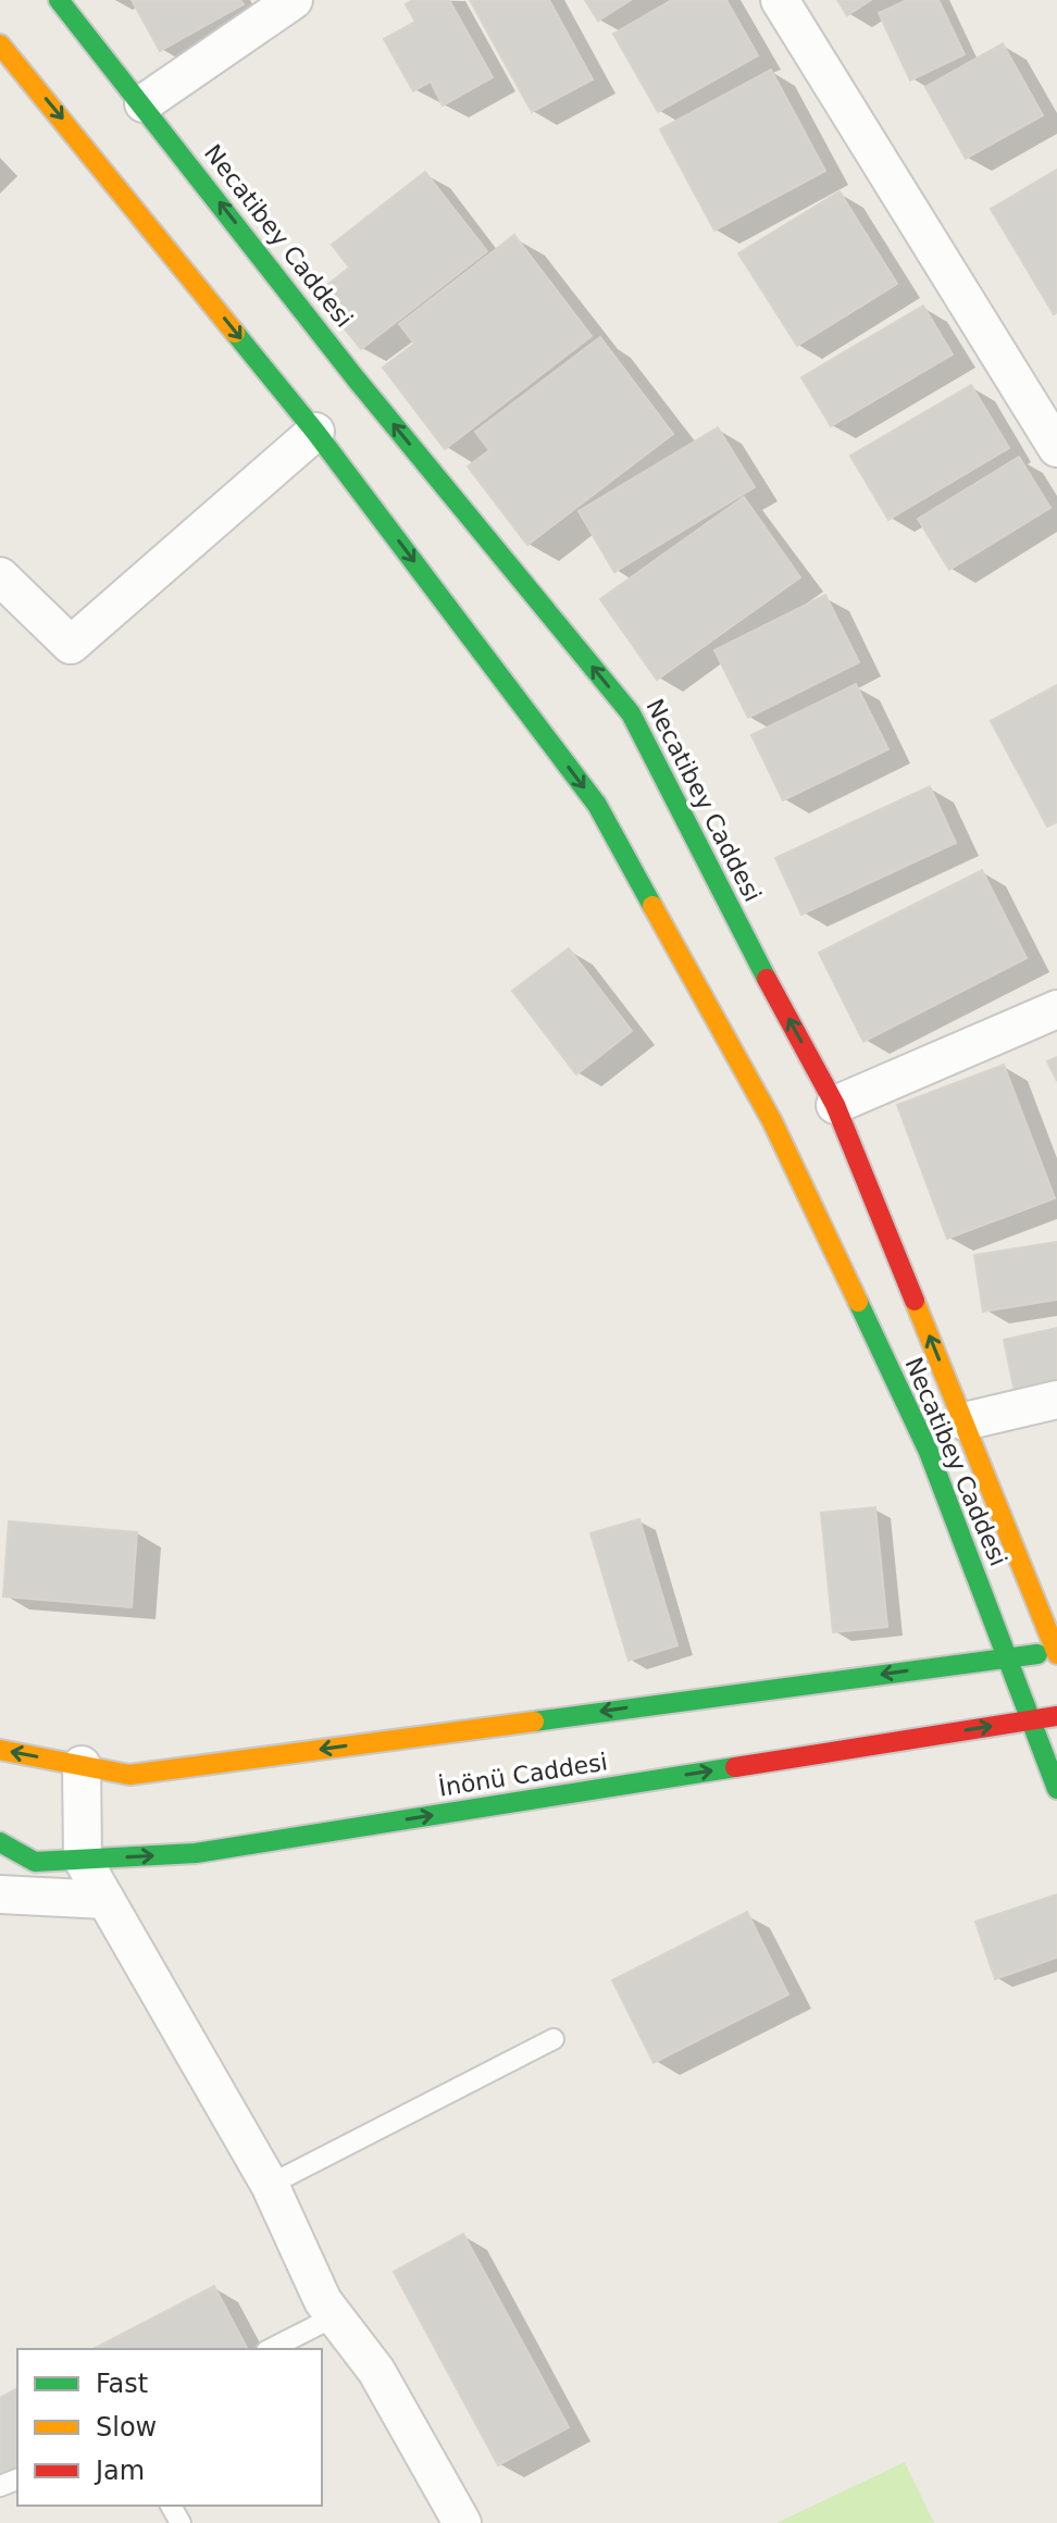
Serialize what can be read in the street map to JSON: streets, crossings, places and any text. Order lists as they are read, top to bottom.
{
  "streets": {
    "street": ["Necatibey Caddesi", "İnönü Caddesi"]
  },
  "crossings": [
    ["Necatibey Caddesi", "İnönü Caddesi"]
  ],
  "legend": ["Fast", "Slow", "Jam"]
}
